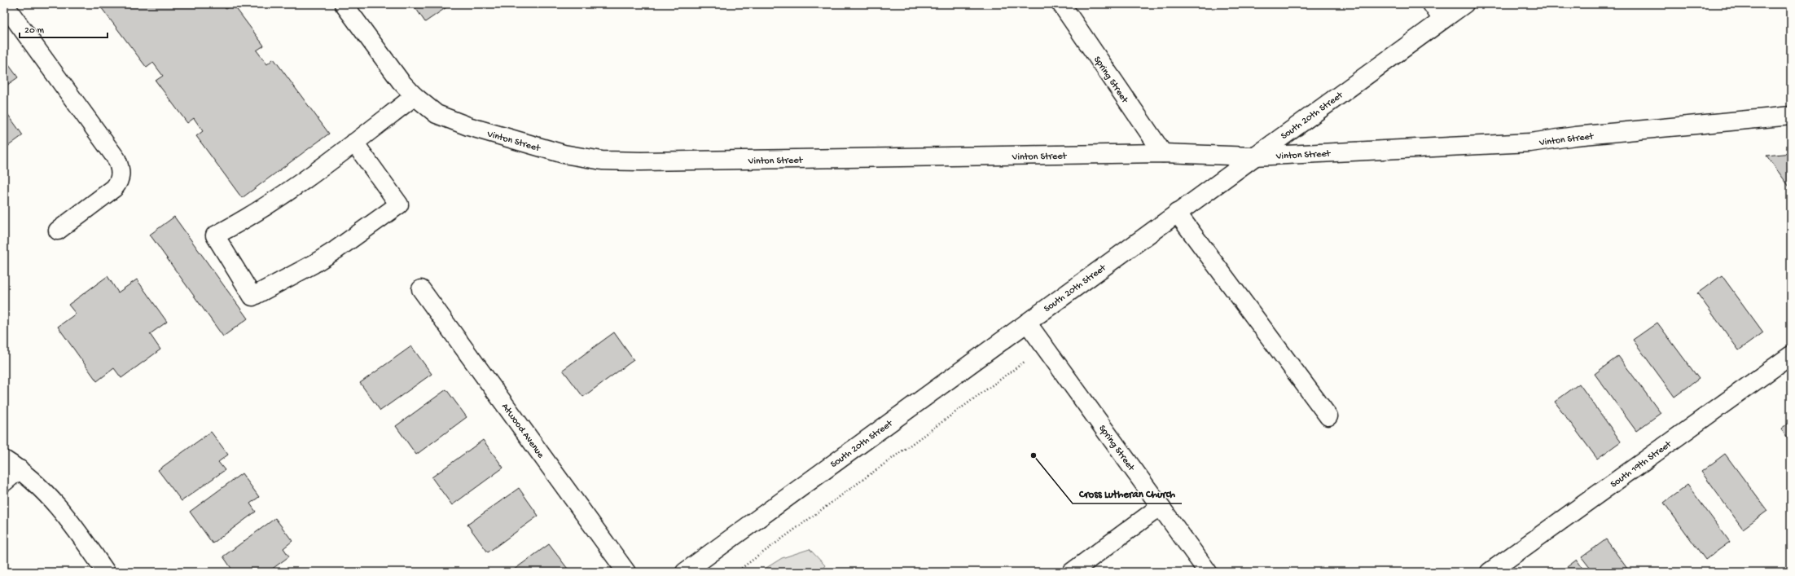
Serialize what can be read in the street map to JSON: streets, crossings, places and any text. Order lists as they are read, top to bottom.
{
  "streets": {
    "street": [
      "Spring Street",
      "South 20th Street",
      "Vinton Street",
      "Atwood Avenue",
      "South 19th Street"
    ]
  },
  "crossings": [
    ["Spring Street", "South 20th Street"],
    ["Spring Street", "Vinton Street"],
    ["South 20th Street", "Vinton Street"]
  ],
  "places": ["Cross Lutheran Church"],
  "scale_bar": "20 m"
}
